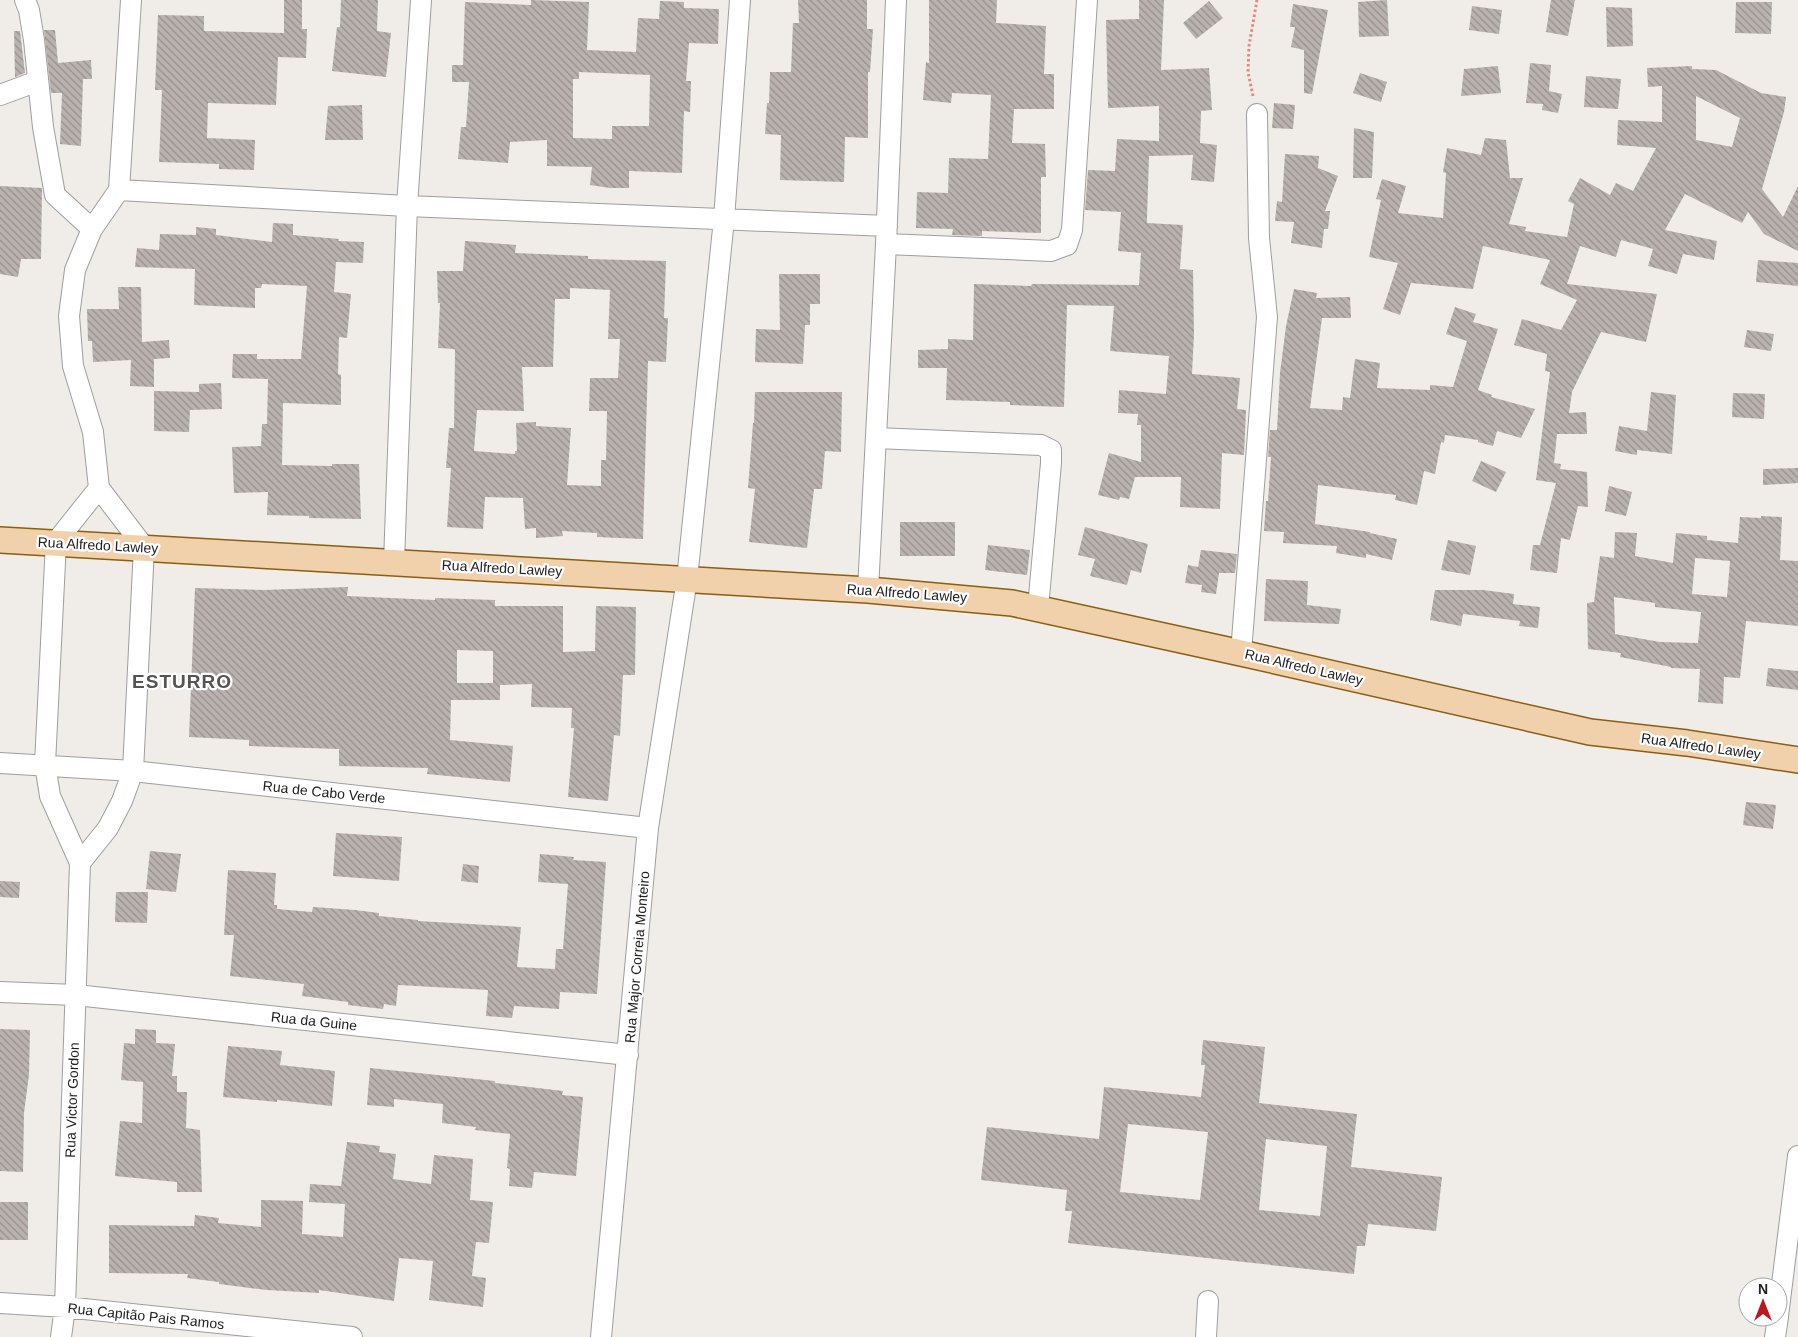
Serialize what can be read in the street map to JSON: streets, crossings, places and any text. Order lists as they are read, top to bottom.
{
  "streets": {
    "main road": ["Rua Alfredo Lawley"],
    "street": [
      "Rua de Cabo Verde",
      "Rua Major Correia Monteiro",
      "Rua da Guine",
      "Rua Victor Gordon",
      "Rua Capitão Pais Ramos"
    ]
  },
  "crossings": [
    ["Rua Alfredo Lawley", "Rua Major Correia Monteiro"],
    ["Rua de Cabo Verde", "Rua Major Correia Monteiro"],
    ["Rua Major Correia Monteiro", "Rua da Guine"],
    ["Rua da Guine", "Rua Victor Gordon"],
    ["Rua Victor Gordon", "Rua Capitão Pais Ramos"]
  ],
  "districts": ["ESTURRO"],
  "north": "top"
}
